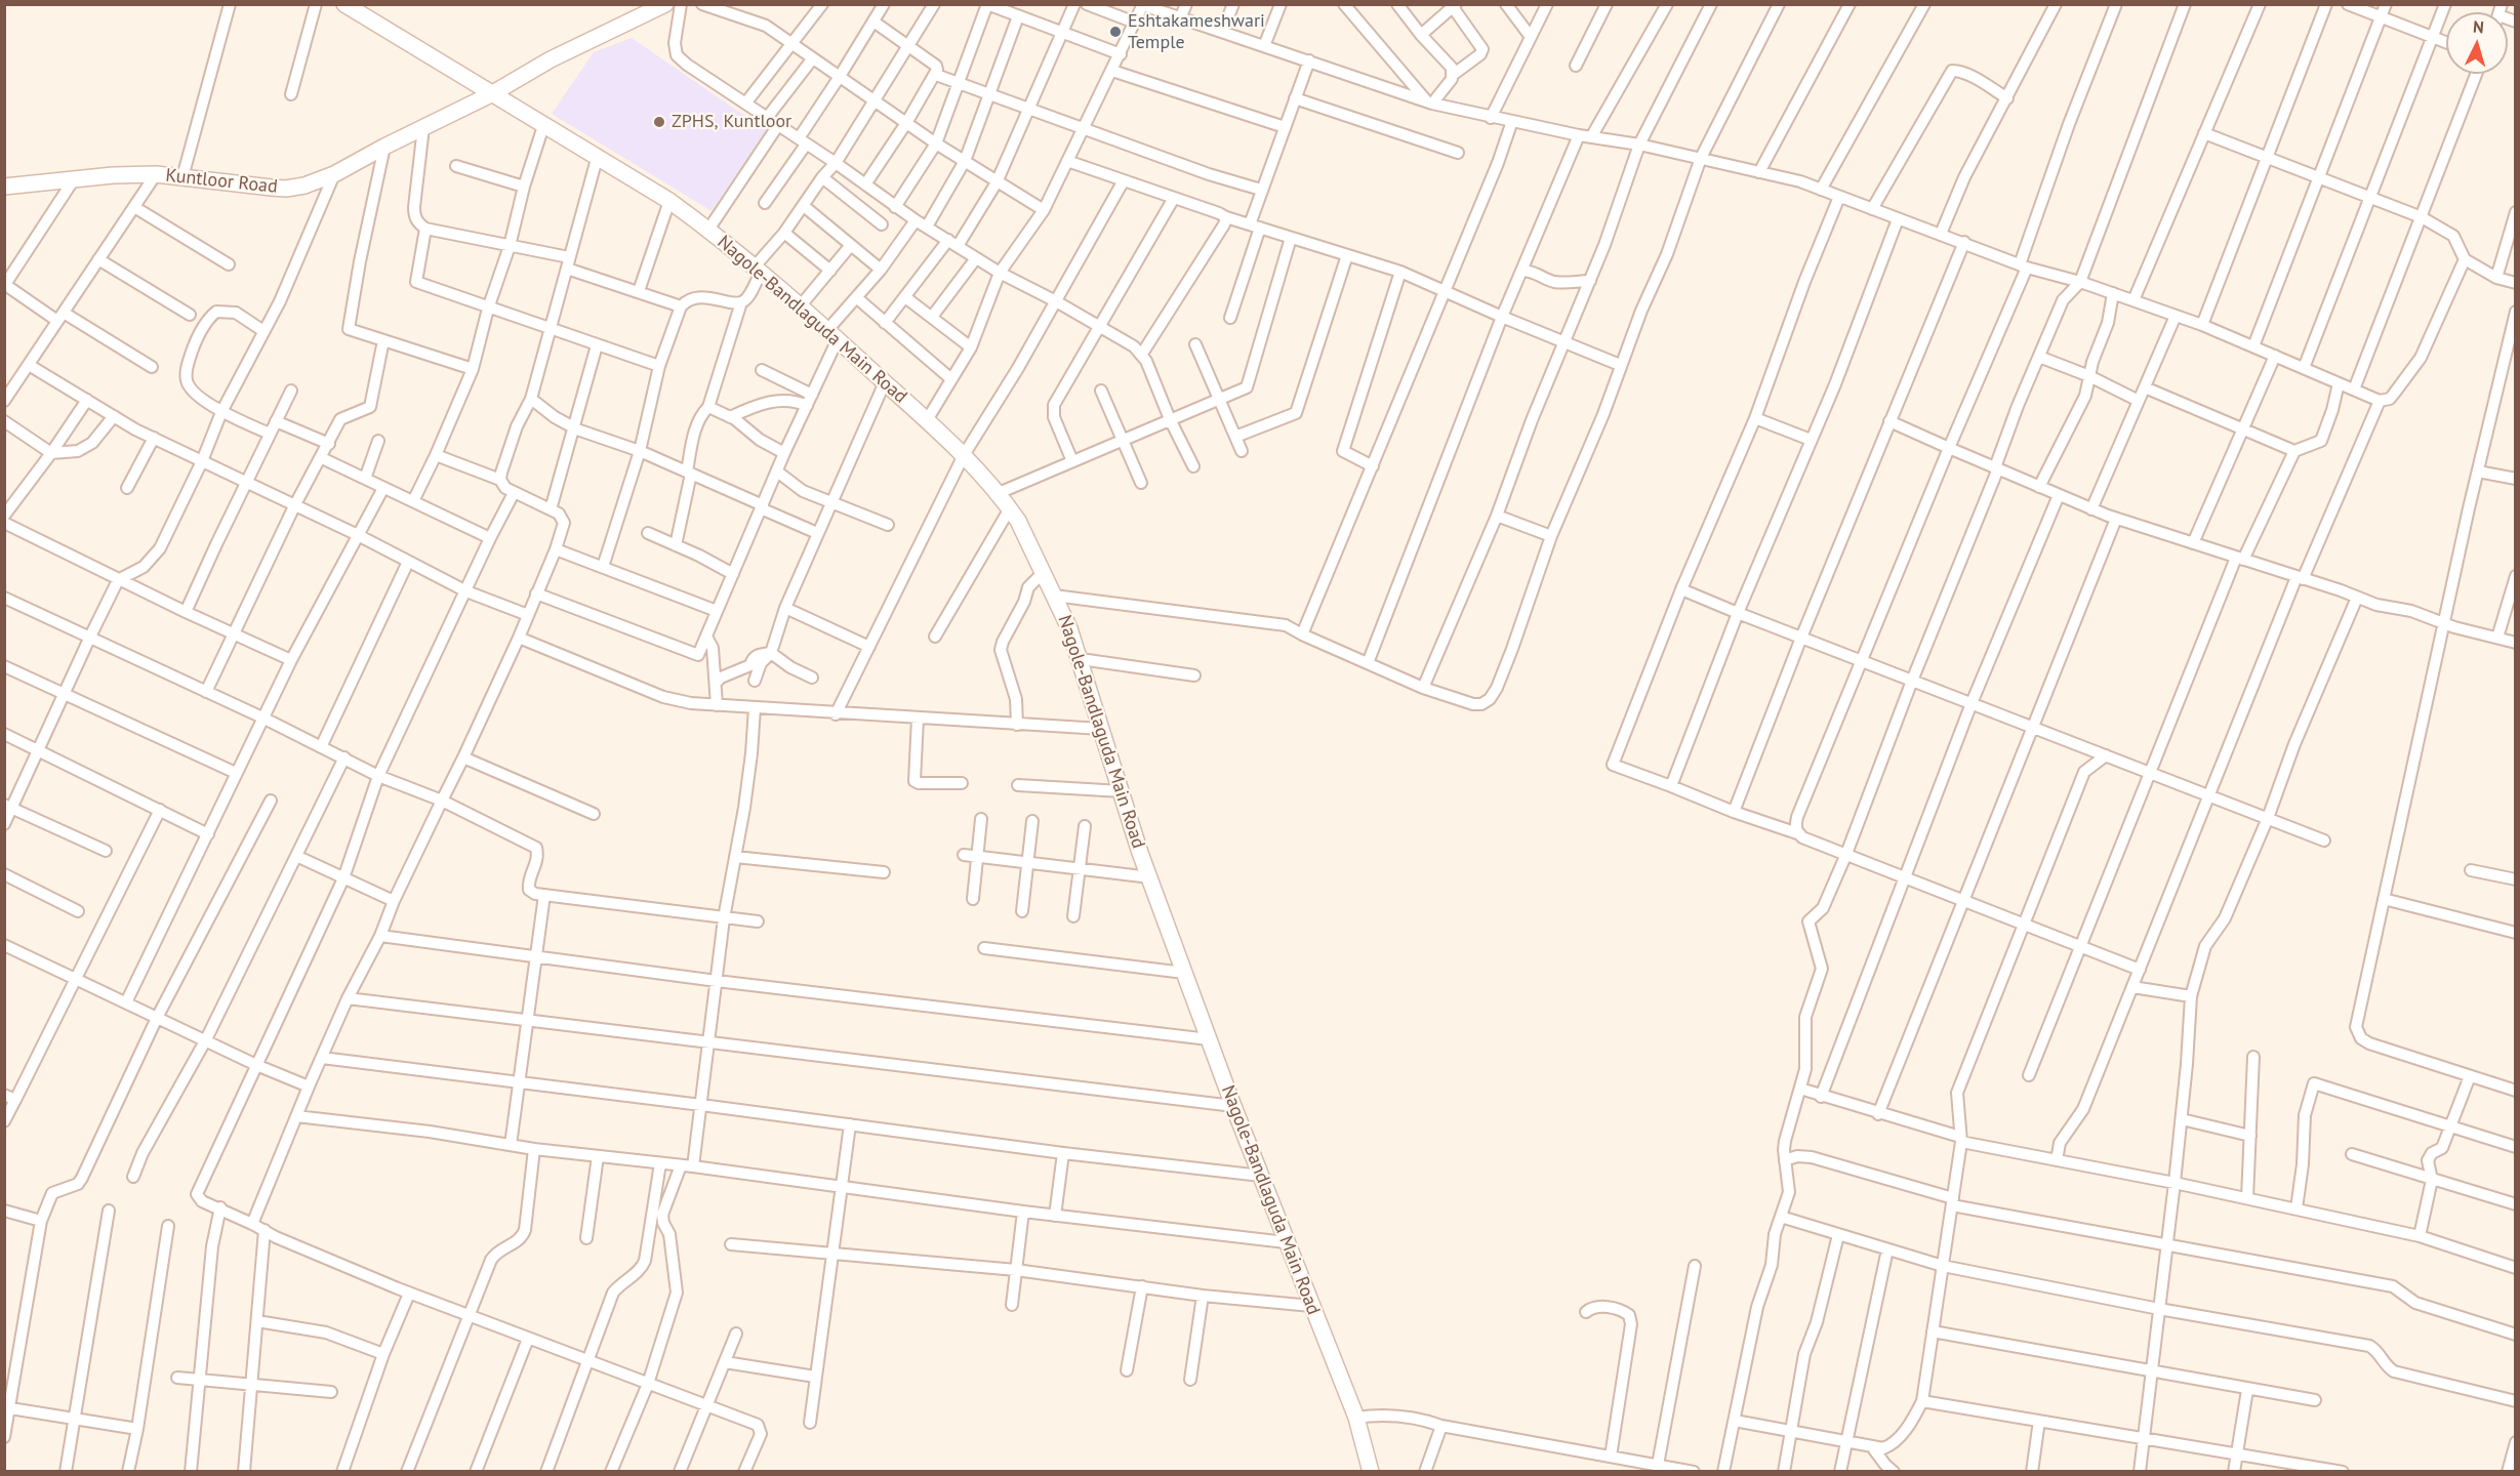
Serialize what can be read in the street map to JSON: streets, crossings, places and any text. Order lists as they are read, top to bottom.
{
  "streets": {
    "street": ["Kuntloor Road", "Nagole-Bandlaguda Main Road"]
  },
  "crossings": [
    ["Kuntloor Road", "Nagole-Bandlaguda Main Road"]
  ],
  "places": ["Eshtakameshwari Temple", "ZPHS, Kuntloor"],
  "north": "top"
}
